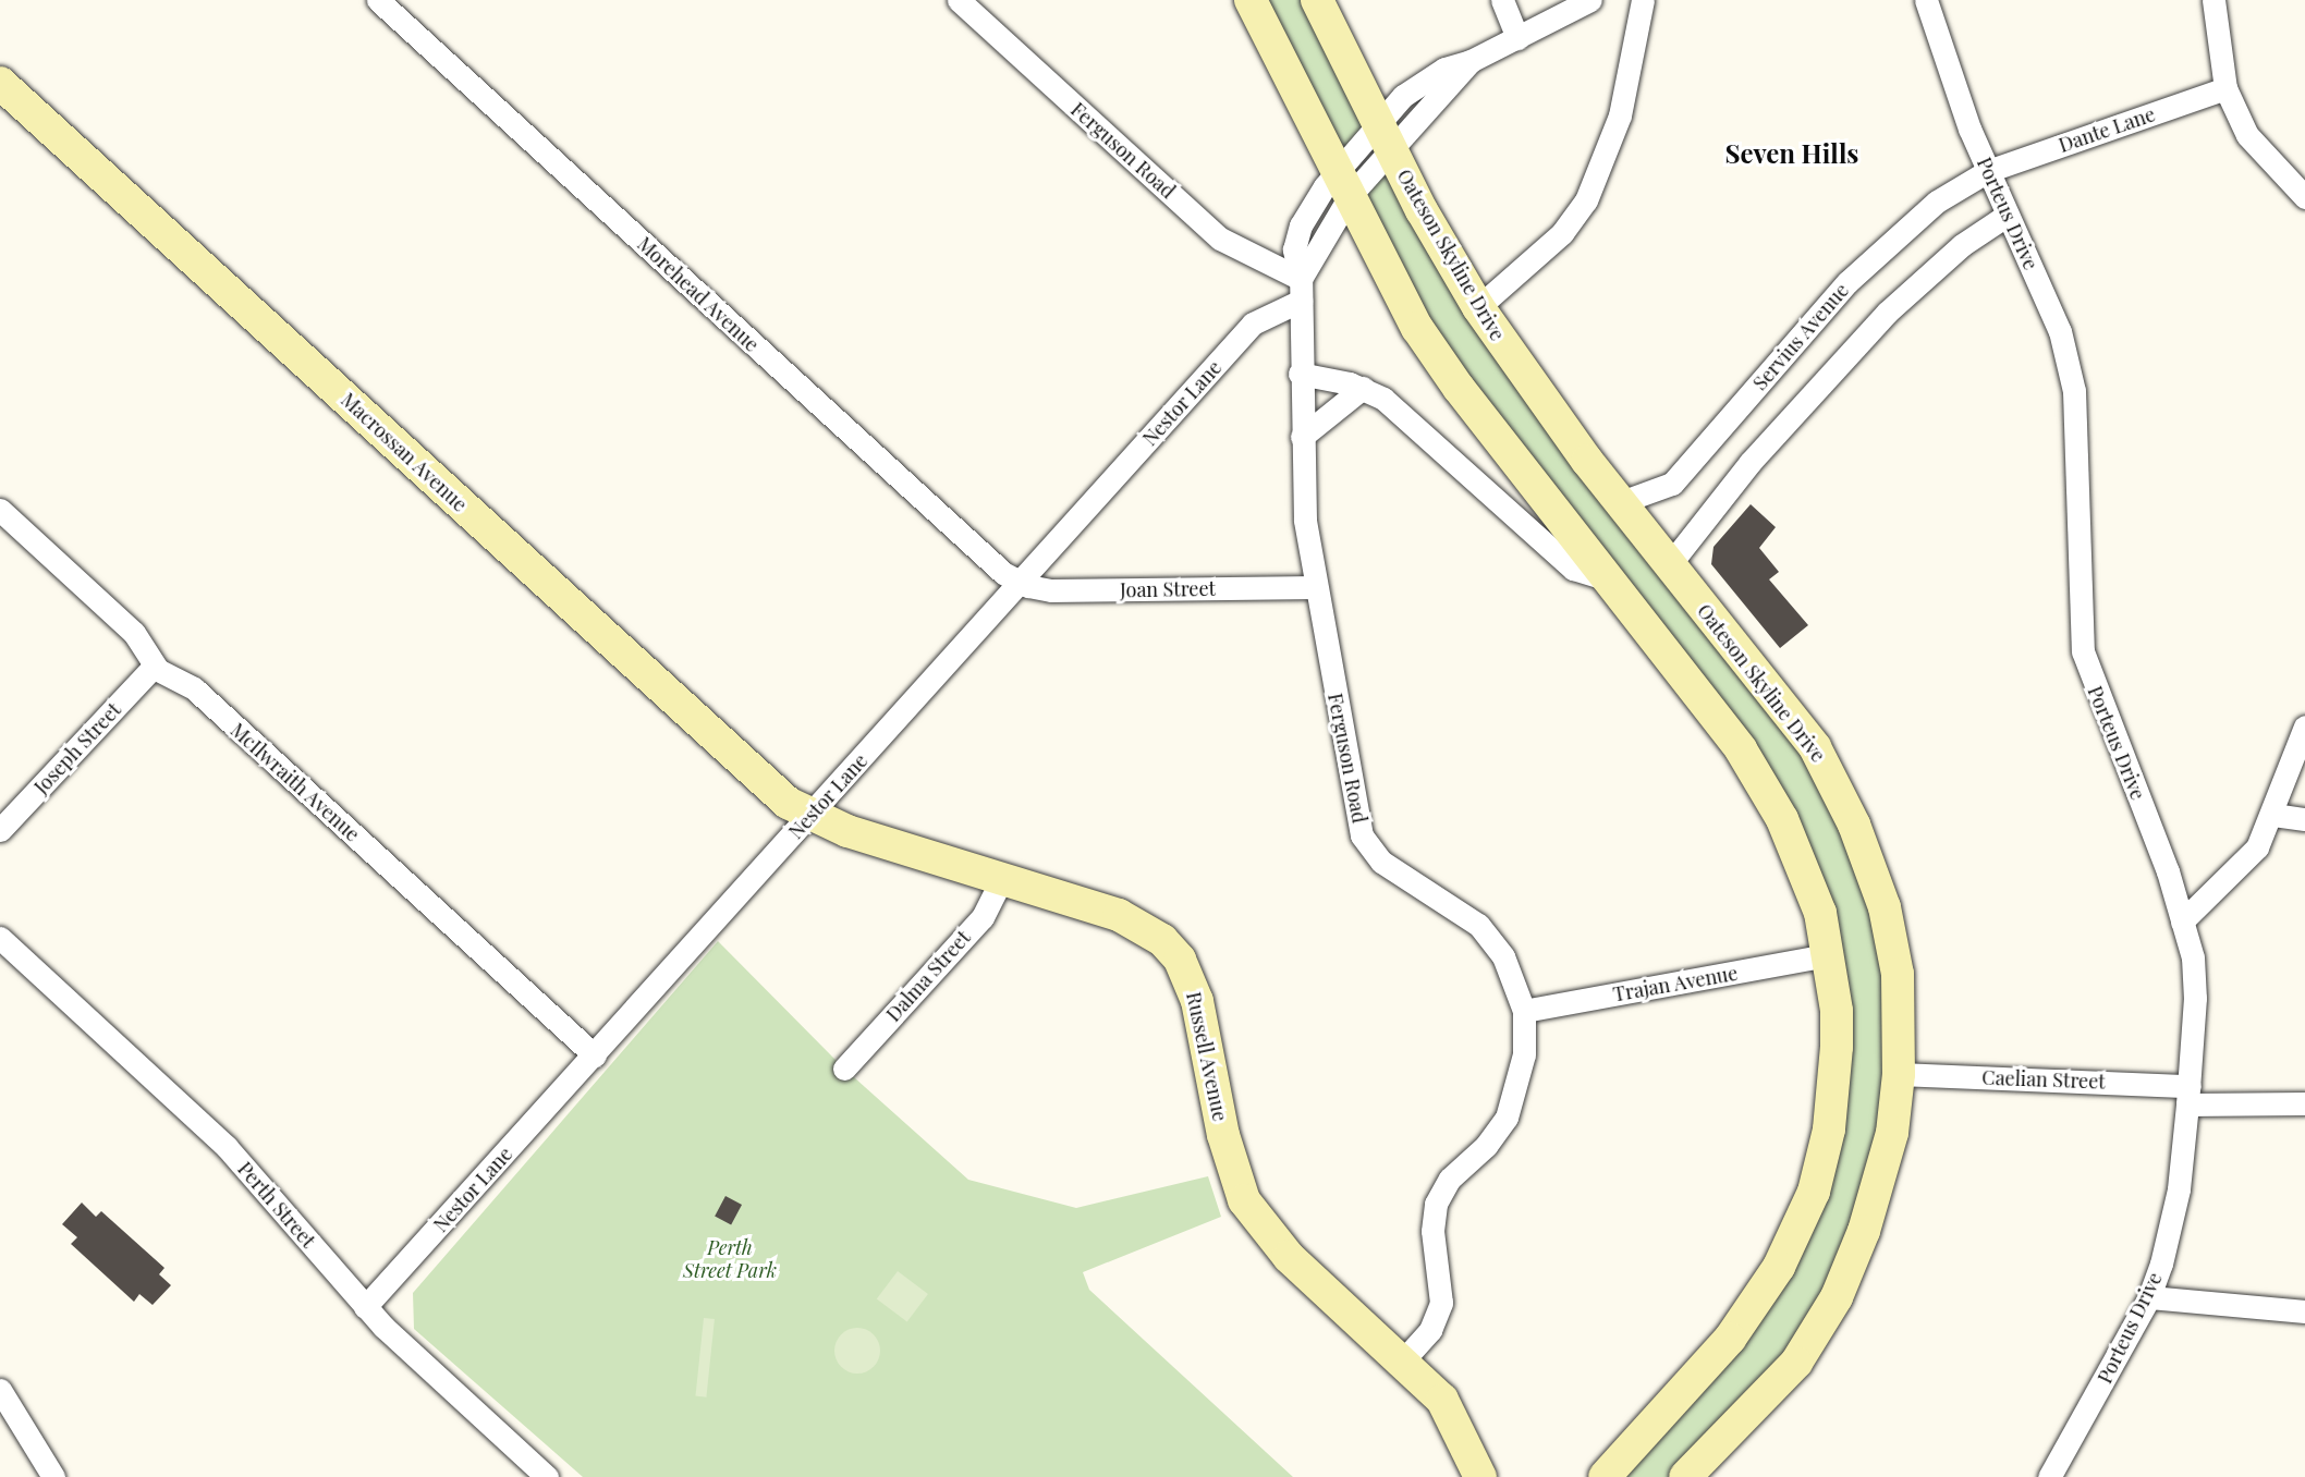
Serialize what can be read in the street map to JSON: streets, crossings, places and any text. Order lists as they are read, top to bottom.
{
  "streets": {
    "main road": ["Oateson Skyline Drive", "Macrossan Avenue", "Russell Avenue"],
    "street": [
      "Dante Lane",
      "Ferguson Road",
      "Porteus Drive",
      "Morehead Avenue",
      "Servius Avenue",
      "Nestor Lane",
      "Joan Street",
      "Joseph Street",
      "McIlwraith Avenue",
      "Dalma Street",
      "Trajan Avenue",
      "Caelian Street",
      "Perth Street"
    ]
  },
  "crossings": [
    ["Dante Lane", "Porteus Drive"],
    ["Dante Lane", "Servius Avenue"],
    ["Ferguson Road", "Oateson Skyline Drive"],
    ["Ferguson Road", "Nestor Lane"],
    ["Ferguson Road", "Joan Street"],
    ["Ferguson Road", "Trajan Avenue"],
    ["Ferguson Road", "Russell Avenue"],
    ["Porteus Drive", "Servius Avenue"],
    ["Porteus Drive", "Caelian Street"],
    ["Oateson Skyline Drive", "Servius Avenue"],
    ["Oateson Skyline Drive", "Caelian Street"],
    ["Morehead Avenue", "Nestor Lane"],
    ["Morehead Avenue", "Joan Street"],
    ["Nestor Lane", "Macrossan Avenue"],
    ["Nestor Lane", "Joan Street"],
    ["Nestor Lane", "McIlwraith Avenue"],
    ["Nestor Lane", "Russell Avenue"],
    ["Nestor Lane", "Perth Street"],
    ["Macrossan Avenue", "Russell Avenue"],
    ["Joseph Street", "McIlwraith Avenue"],
    ["Dalma Street", "Russell Avenue"]
  ],
  "districts": ["Seven Hills"],
  "parks": ["Perth Street Park"]
}
